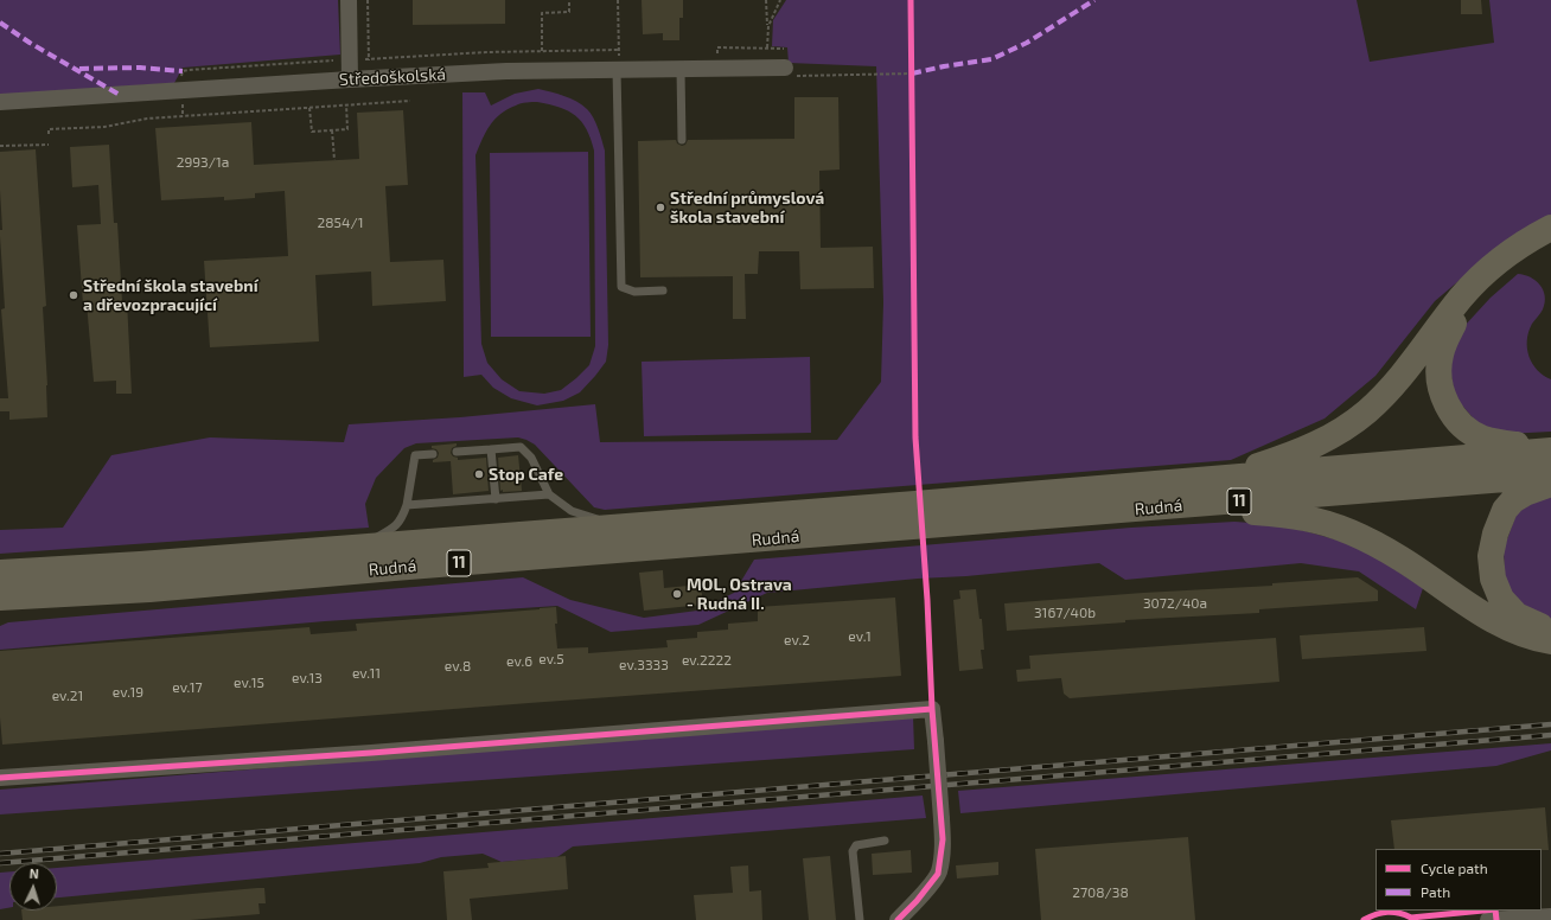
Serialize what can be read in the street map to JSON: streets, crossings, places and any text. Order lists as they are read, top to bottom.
{
  "streets": {
    "highway": ["11", "Rudná"],
    "street": ["Středoškolská"]
  },
  "places": [
    "Střední průmyslová škola stavební",
    "Střední škola stavební a dřevozpracující",
    "Stop Cafe",
    "MOL, Ostrava - Rudná II."
  ],
  "house_numbers": [
    "2993/1a",
    "2854/1",
    "3072/40a",
    "3167/40b",
    "ev.1",
    "ev.2",
    "ev.5",
    "ev.2222",
    "ev.6",
    "ev.3333",
    "ev.8",
    "ev.11",
    "ev.13",
    "ev.15",
    "ev.17",
    "ev.19",
    "ev.21",
    "2708/38"
  ],
  "legend": ["Cycle path", "Path"],
  "north": "top"
}
